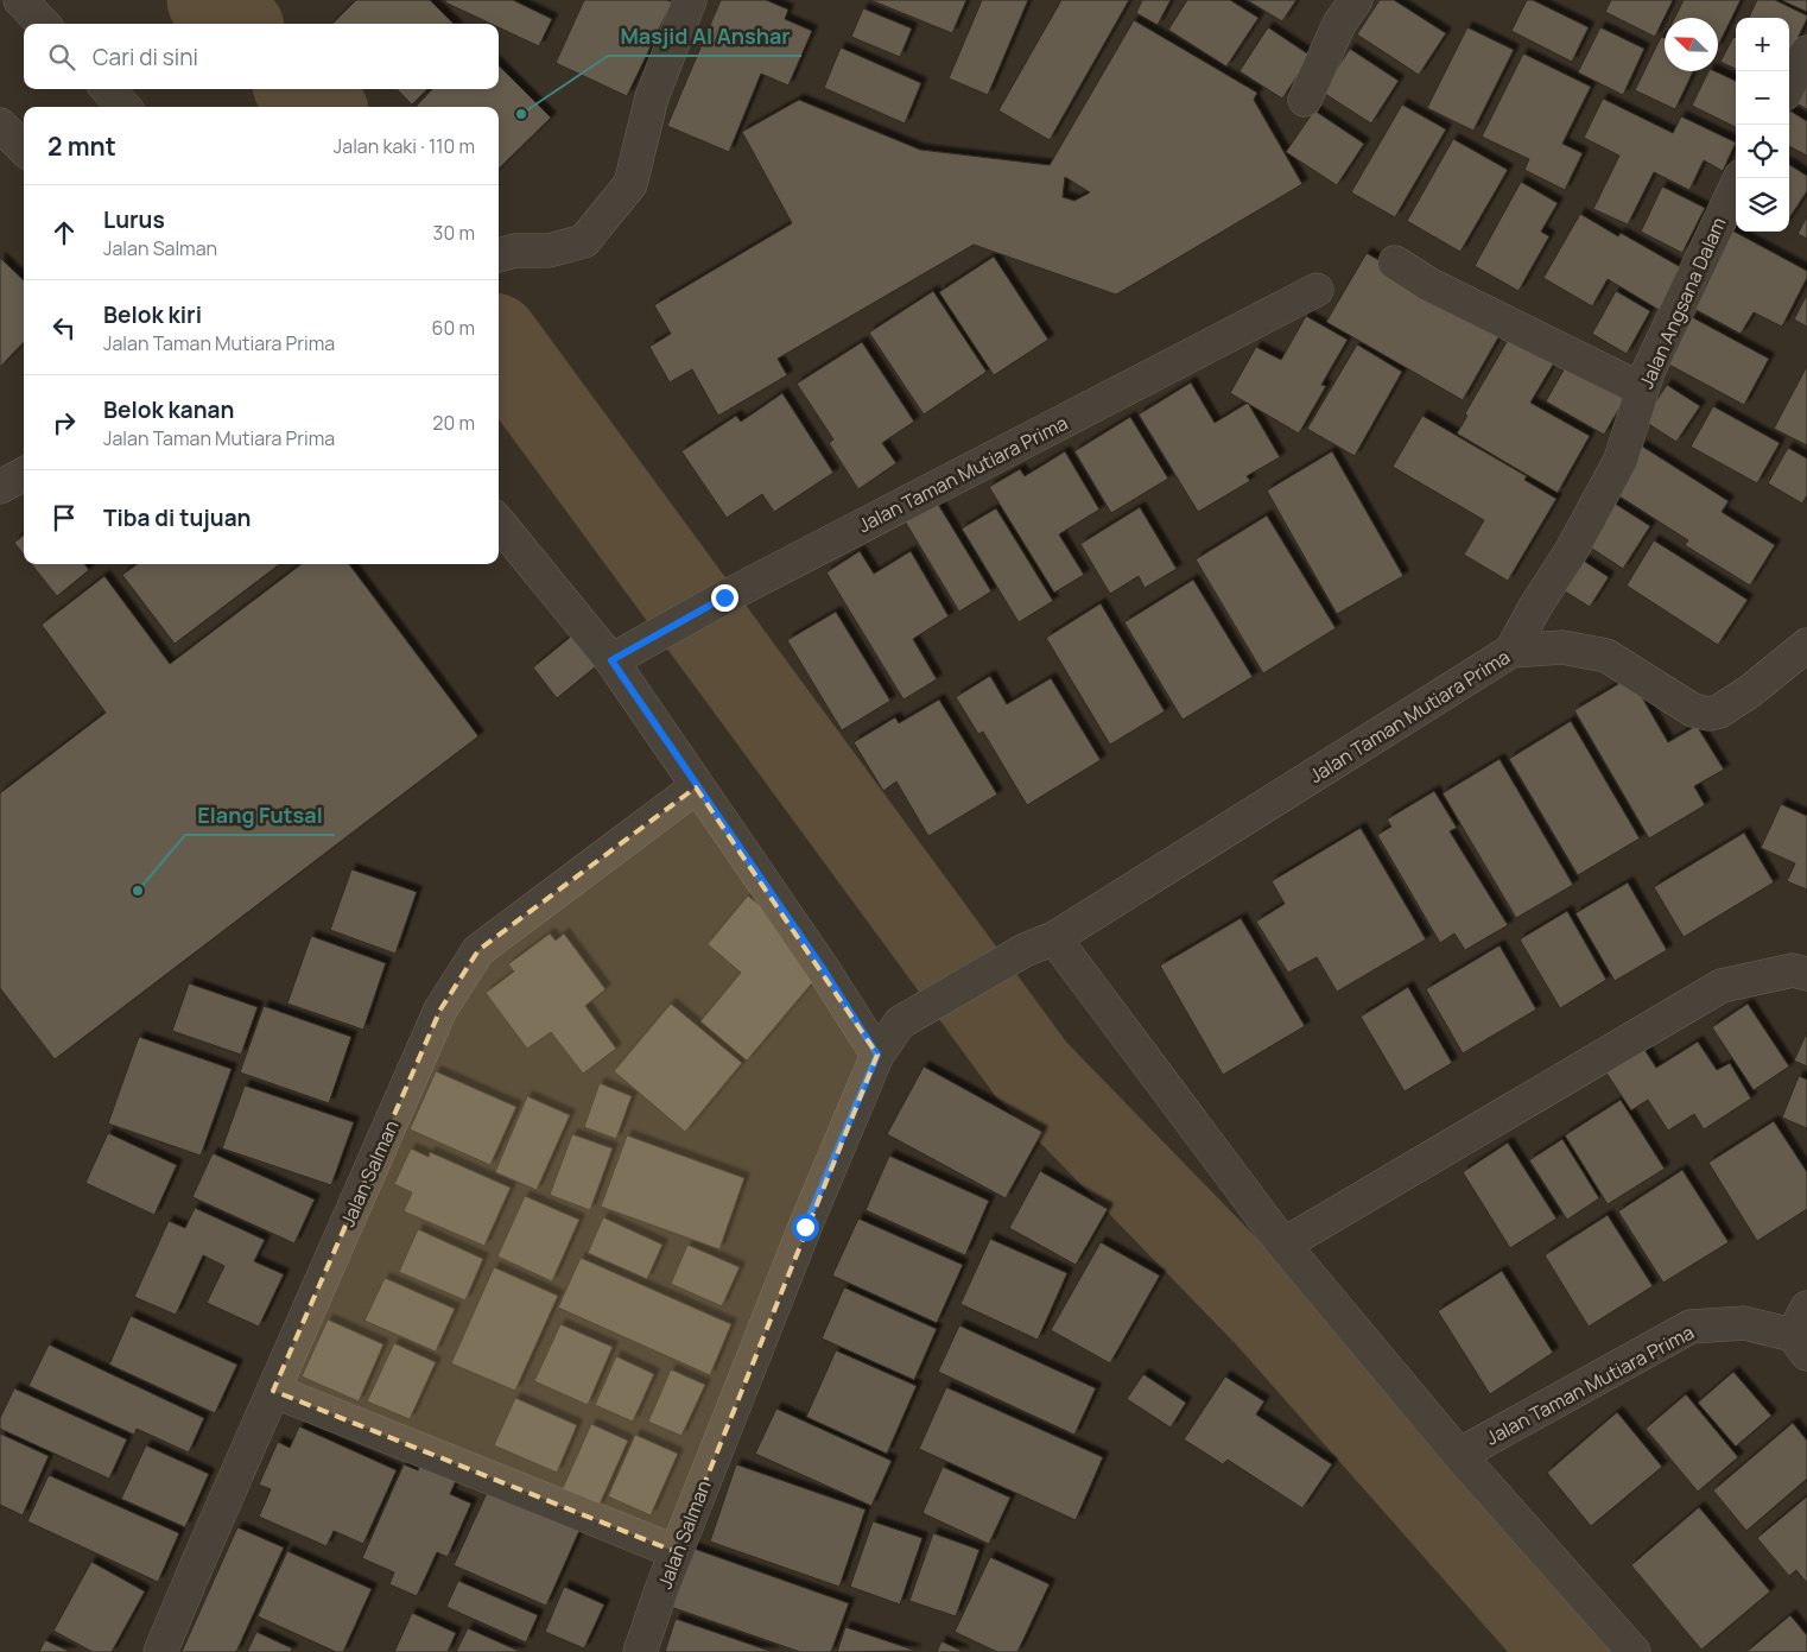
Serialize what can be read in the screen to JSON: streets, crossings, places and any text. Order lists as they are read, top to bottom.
{
  "streets": {
    "street": ["Jalan Angsana Dalam", "Jalan Taman Mutiara Prima", "Jalan Salman"]
  },
  "crossings": [
    ["Jalan Angsana Dalam", "Jalan Taman Mutiara Prima"],
    ["Jalan Taman Mutiara Prima", "Jalan Salman"]
  ],
  "places": ["Masjid Al Anshar", "Elang Futsal"],
  "north": "top left",
  "page": {
    "map_buttons": ["+", "−"],
    "search": "Cari di sini",
    "heading": ["2 mnt", "Jalan kaki · 110 m"],
    "list": [
      ["Lurus", "Jalan Salman", "30 m"],
      ["Belok kiri", "Jalan Taman Mutiara Prima", "60 m"],
      ["Belok kanan", "Jalan Taman Mutiara Prima", "20 m"],
      "Tiba di tujuan"
    ]
  }
}
